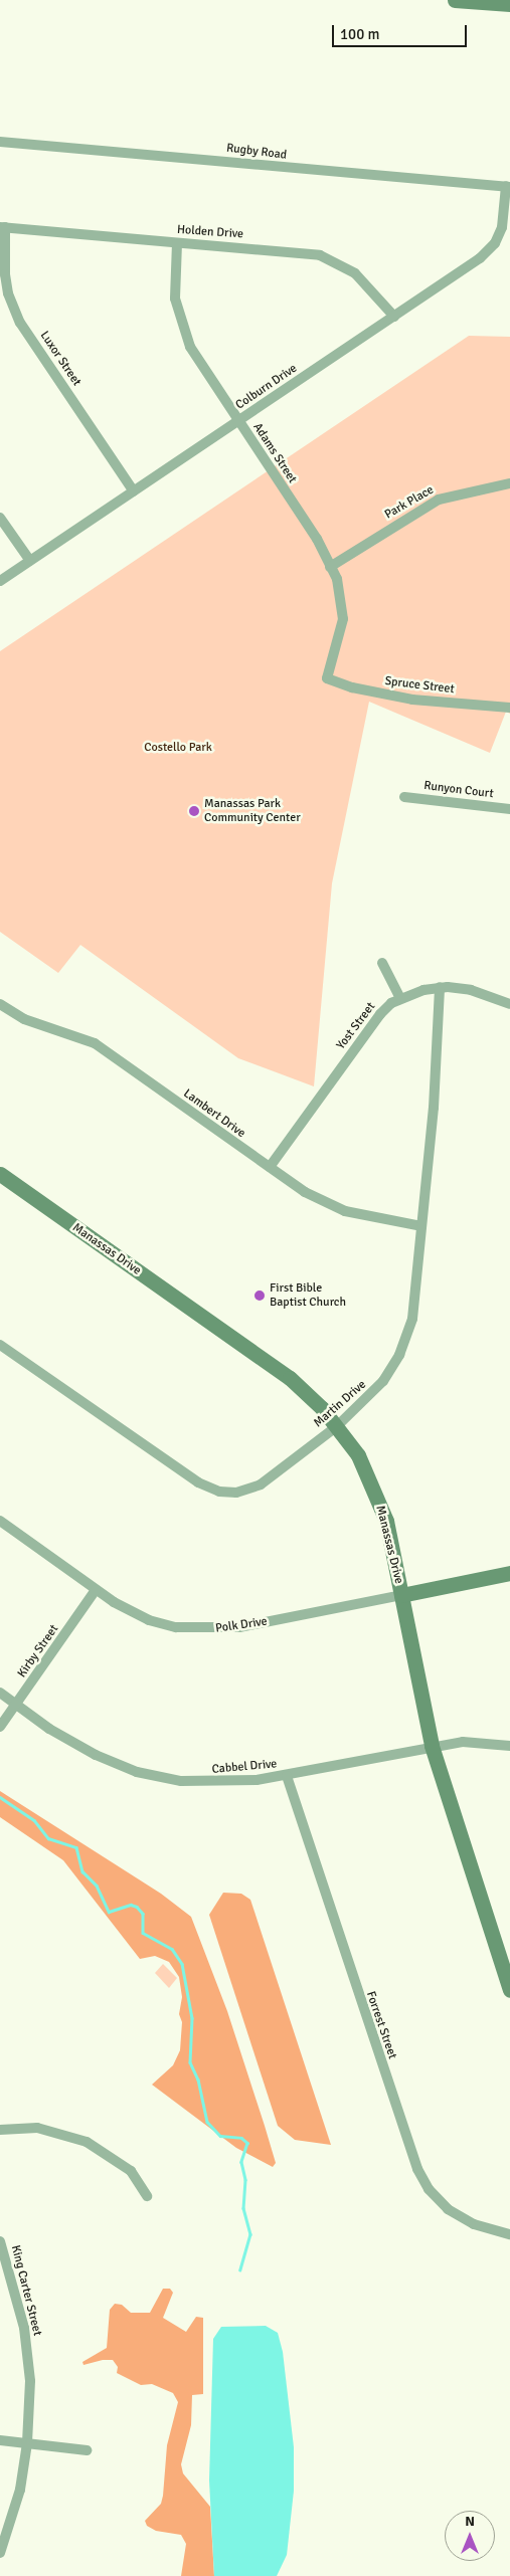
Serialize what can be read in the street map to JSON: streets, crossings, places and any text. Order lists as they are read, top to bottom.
{
  "streets": {
    "main road": ["Manassas Drive", "Polk Drive"],
    "street": [
      "Rugby Road",
      "Holden Drive",
      "Luxor Street",
      "Colburn Drive",
      "Adams Street",
      "Park Place",
      "Spruce Street",
      "Runyon Court",
      "Yost Street",
      "Lambert Drive",
      "Martin Drive",
      "Kirby Street",
      "Cabbel Drive",
      "Forrest Street",
      "King Carter Street"
    ]
  },
  "crossings": [
    ["Rugby Road", "Colburn Drive"],
    ["Holden Drive", "Luxor Street"],
    ["Holden Drive", "Colburn Drive"],
    ["Holden Drive", "Adams Street"],
    ["Luxor Street", "Colburn Drive"],
    ["Colburn Drive", "Adams Street"],
    ["Adams Street", "Park Place"],
    ["Adams Street", "Spruce Street"],
    ["Yost Street", "Lambert Drive"],
    ["Yost Street", "Martin Drive"],
    ["Lambert Drive", "Martin Drive"],
    ["Manassas Drive", "Martin Drive"],
    ["Manassas Drive", "Polk Drive"],
    ["Manassas Drive", "Cabbel Drive"],
    ["Polk Drive", "Kirby Street"],
    ["Kirby Street", "Cabbel Drive"],
    ["Cabbel Drive", "Forrest Street"]
  ],
  "parks": ["Costello Park"],
  "places": ["Manassas Park Community Center", "First Bible Baptist Church"],
  "scale_bar": "100 m",
  "north": "top"
}
